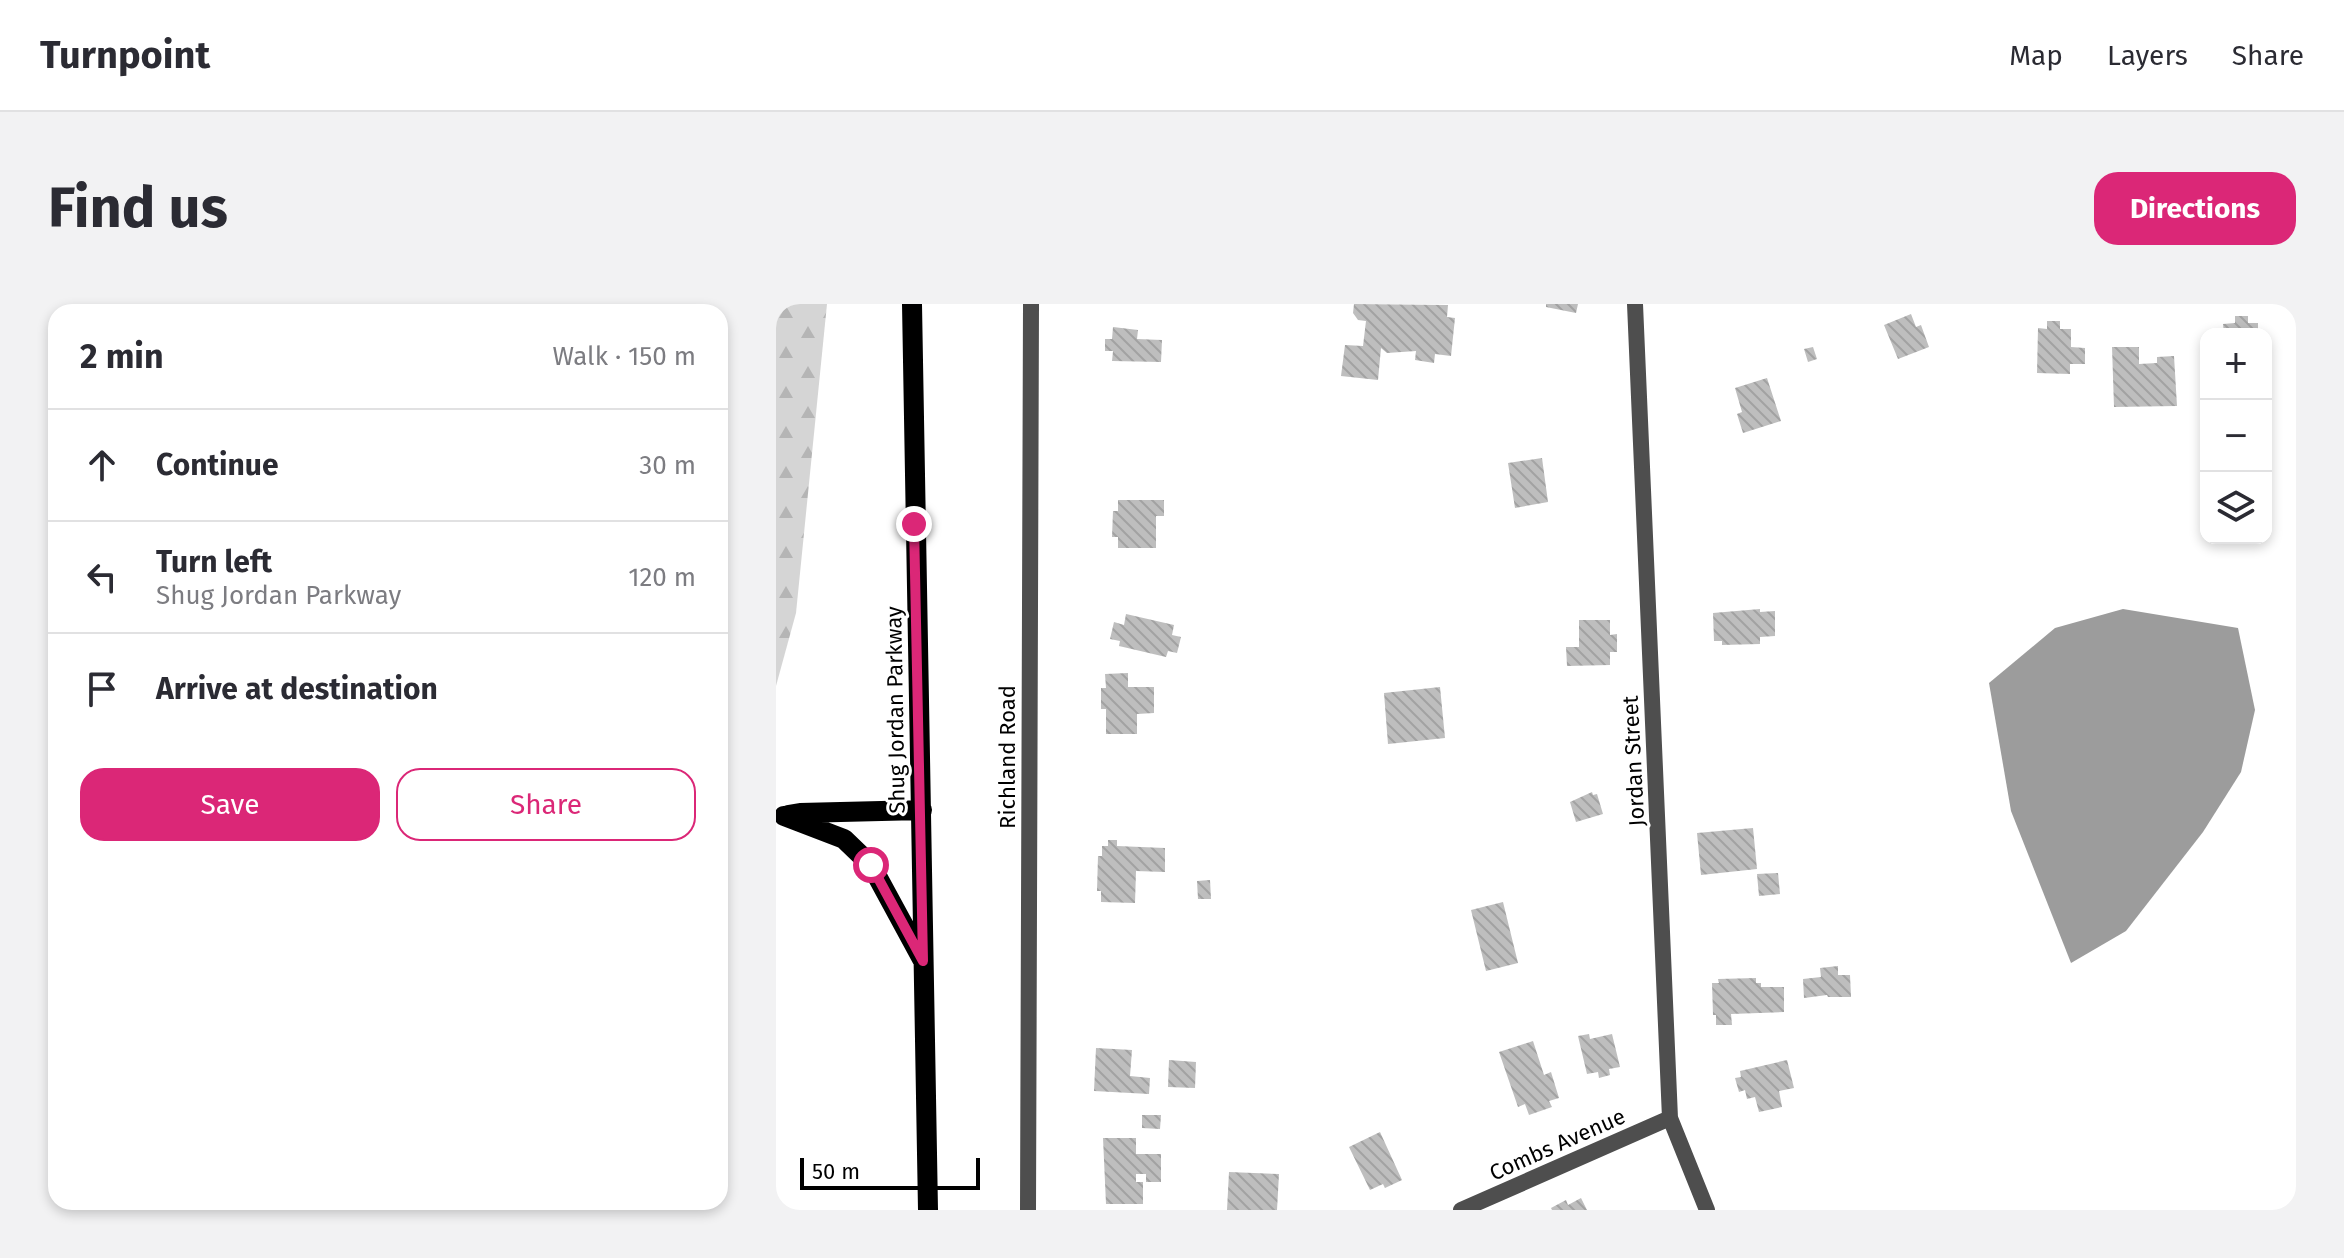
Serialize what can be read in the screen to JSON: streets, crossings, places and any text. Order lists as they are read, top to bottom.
{
  "streets": {
    "main road": ["Shug Jordan Parkway"],
    "street": ["Richland Road", "Jordan Street", "Combs Avenue"]
  },
  "crossings": [
    ["Jordan Street", "Combs Avenue"]
  ],
  "scale_bar": "50 m",
  "page": {
    "header": "Turnpoint",
    "nav": ["Map", "Layers", "Share"],
    "buttons": [
      "Directions",
      ["Save", "Share"]
    ],
    "title": "Find us",
    "heading": ["2 min", "Walk · 150 m"],
    "map_buttons": ["+", "−"],
    "list": [
      ["Continue", "30 m"],
      ["Turn left", "Shug Jordan Parkway", "120 m"],
      "Arrive at destination"
    ],
    "scale": "50 m"
  }
}
